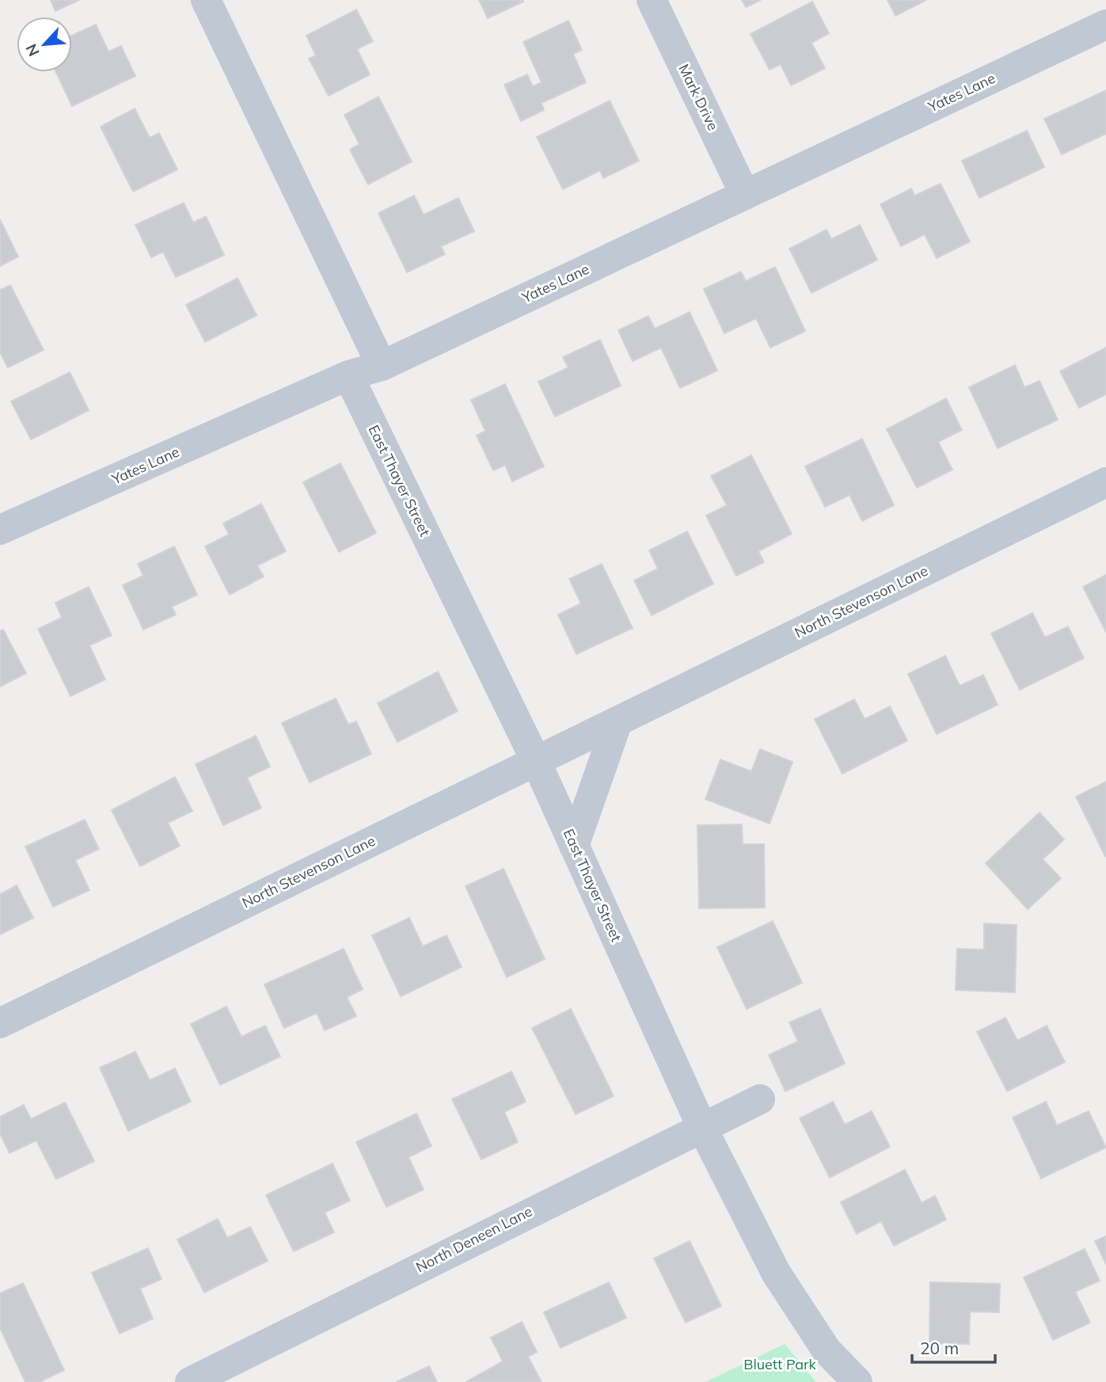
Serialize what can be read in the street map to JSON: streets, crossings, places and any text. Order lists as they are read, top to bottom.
{
  "streets": {
    "street": [
      "Yates Lane",
      "Mark Drive",
      "East Thayer Street",
      "North Stevenson Lane",
      "North Deneen Lane"
    ]
  },
  "crossings": [
    ["Yates Lane", "Mark Drive"],
    ["Yates Lane", "East Thayer Street"],
    ["East Thayer Street", "North Stevenson Lane"],
    ["East Thayer Street", "North Deneen Lane"]
  ],
  "parks": ["Bluett Park"],
  "scale_bar": "20 m",
  "north": "bottom left"
}
